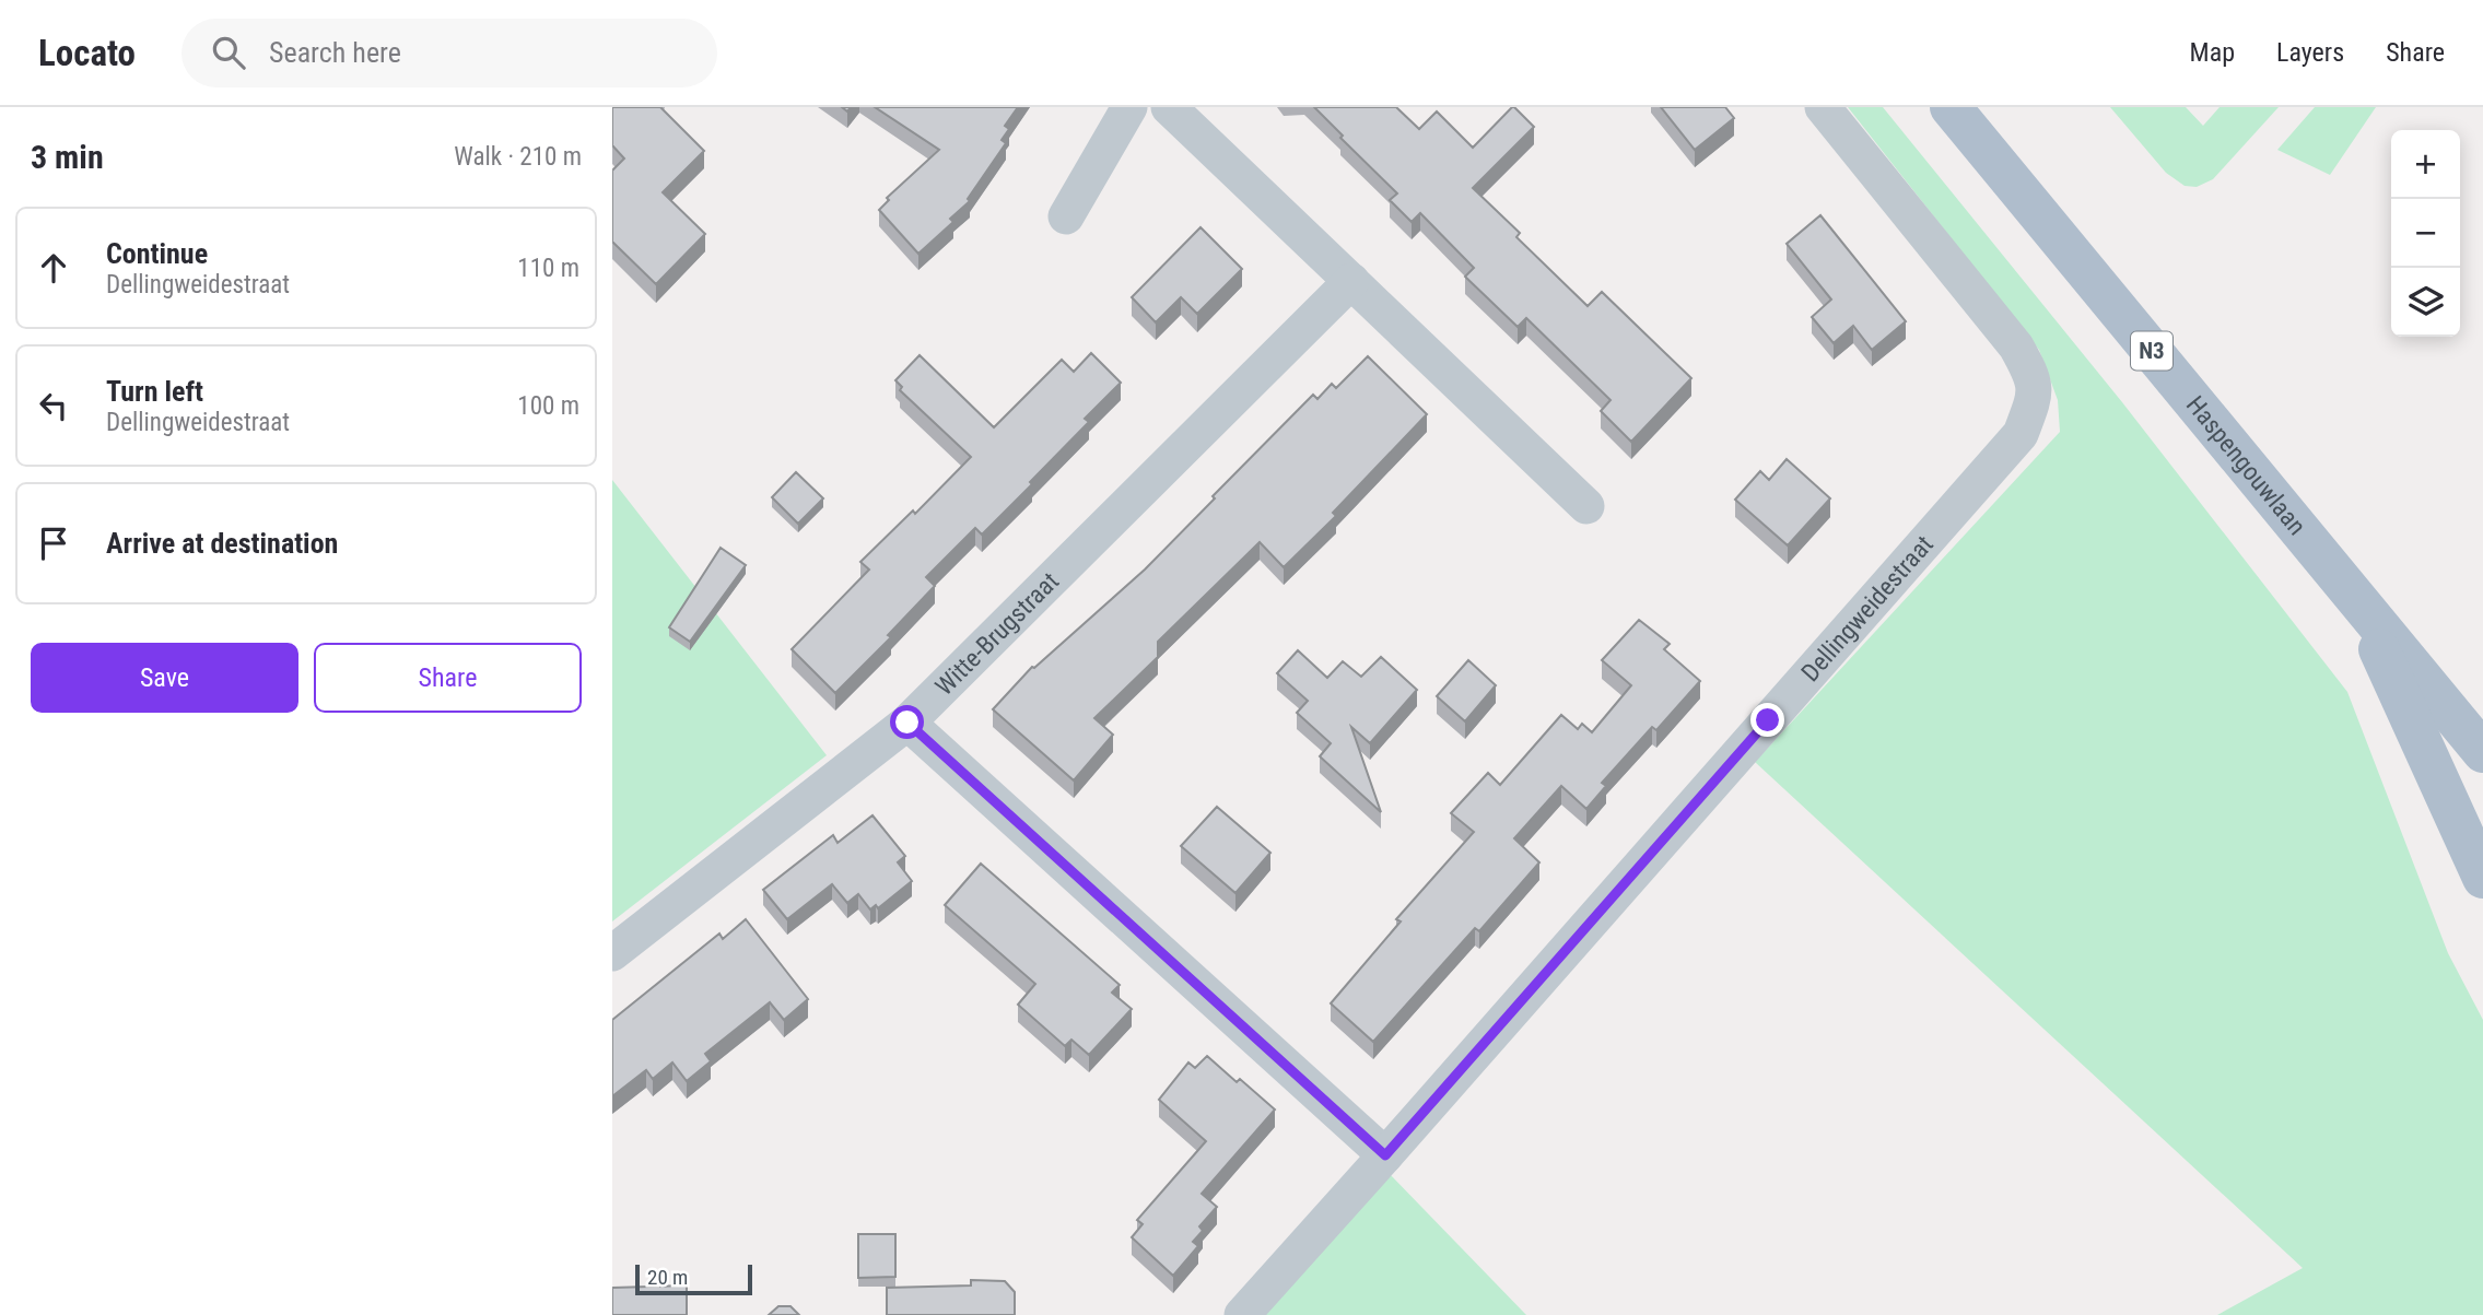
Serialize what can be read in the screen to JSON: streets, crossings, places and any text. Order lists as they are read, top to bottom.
{
  "streets": {
    "main road": ["N3", "Haspengouwlaan"],
    "street": ["Dellingweidestraat", "Witte-Brugstraat"]
  },
  "scale_bar": "20 m",
  "page": {
    "header": "Locato",
    "search": "Search here",
    "nav": ["Map", "Layers", "Share"],
    "heading": ["3 min", "Walk · 210 m"],
    "map_buttons": ["+", "−"],
    "list": [
      ["Continue", "Dellingweidestraat", "110 m"],
      ["Turn left", "Dellingweidestraat", "100 m"],
      "Arrive at destination"
    ],
    "buttons": ["Save", "Share"],
    "scale": "20 m"
  }
}
